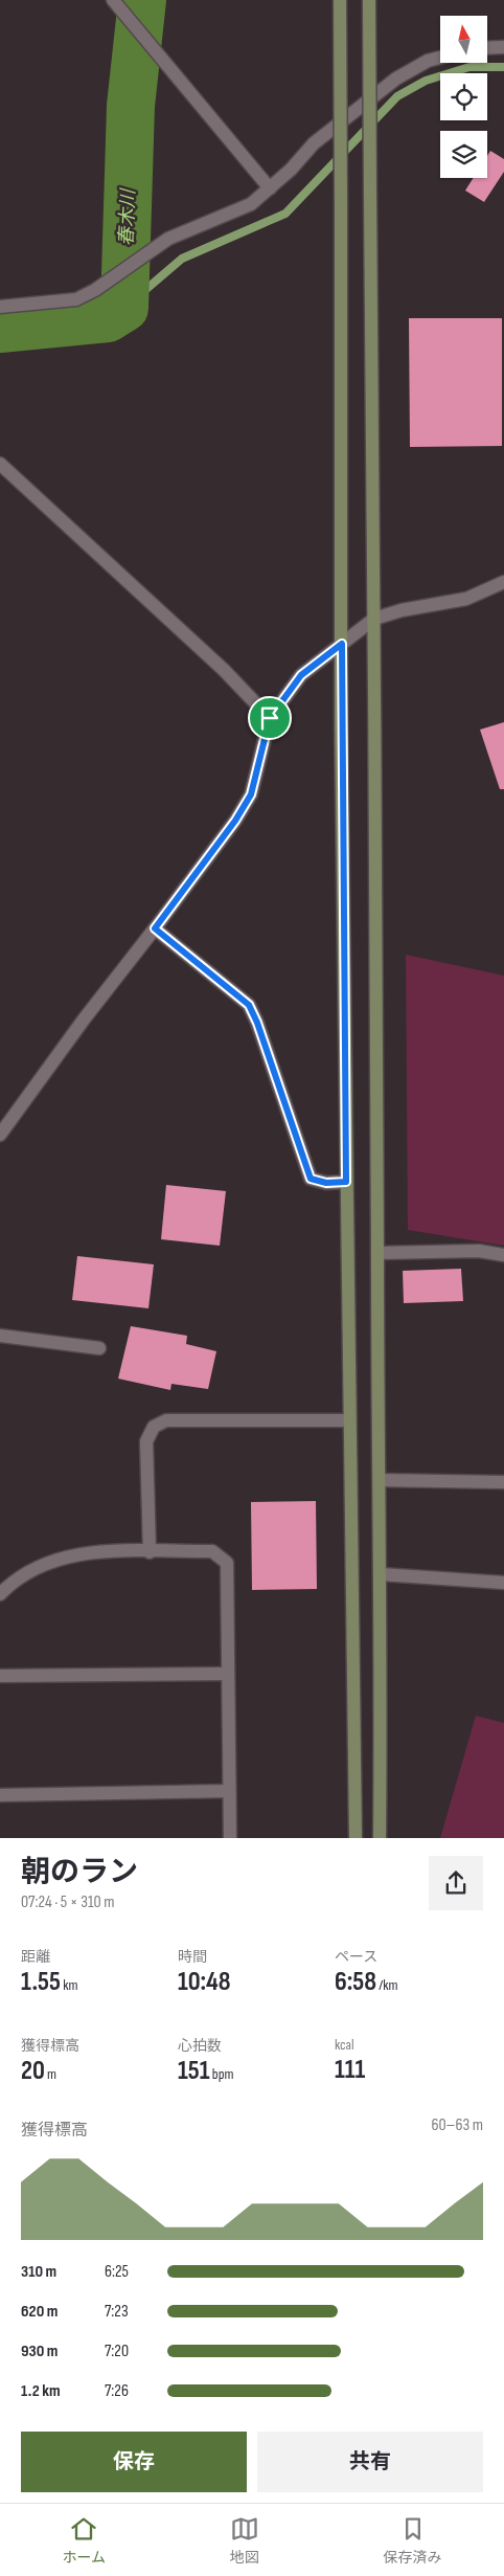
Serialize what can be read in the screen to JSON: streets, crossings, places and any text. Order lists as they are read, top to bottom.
{
  "water": ["春木川"],
  "north": "top",
  "page": {
    "heading": ["朝のラン", "07:24 · 5 × 310 m"],
    "stats": [
      ["距離", "1.55 km"],
      ["時間", "10:48"],
      ["ペース", "6:58 /km"],
      ["獲得標高", "20 m"],
      ["心拍数", "151 bpm"],
      ["kcal", "111"]
    ],
    "chart": ["獲得標高", "60–63 m"],
    "list": [
      {
        "name": "310 m",
        "note": "6:25"
      },
      {
        "name": "620 m",
        "note": "7:23"
      },
      {
        "name": "930 m",
        "note": "7:20"
      },
      {
        "name": "1.2 km",
        "note": "7:26"
      }
    ],
    "buttons": ["保存", "共有"],
    "tabs": ["ホーム", "地図", "保存済み"]
  }
}
